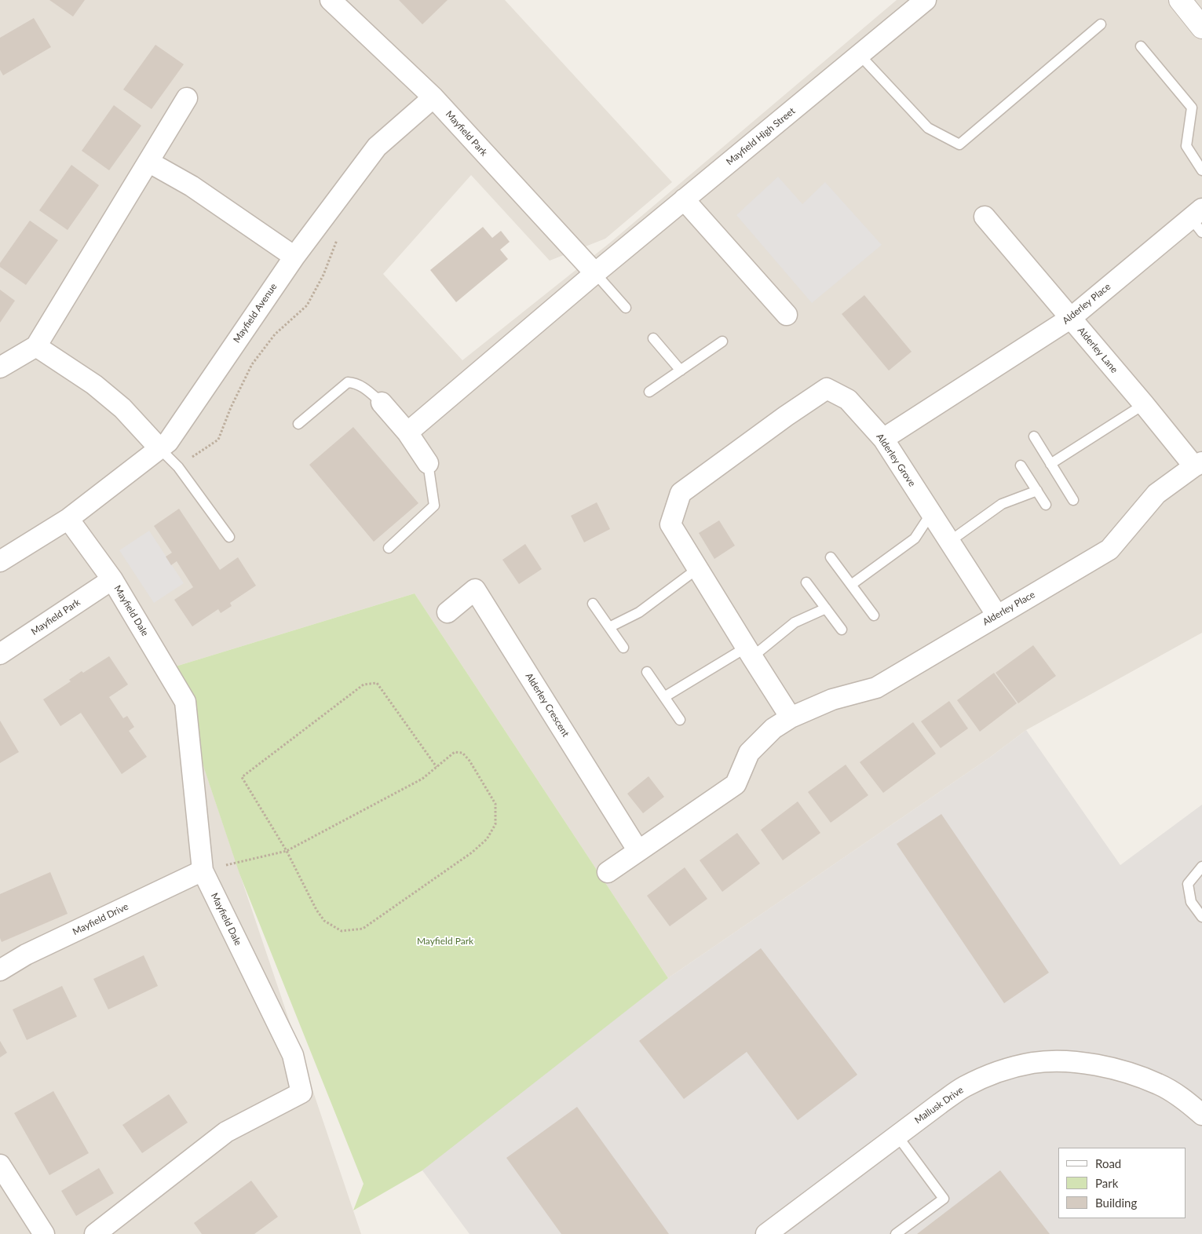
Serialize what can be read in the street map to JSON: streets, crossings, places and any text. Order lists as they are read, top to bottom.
{
  "streets": {
    "street": [
      "Mayfield Park",
      "Mayfield High Street",
      "Alderley Place",
      "Mayfield Avenue",
      "Alderley Lane",
      "Alderley Grove",
      "Mayfield Dale",
      "Alderley Crescent",
      "Mayfield Drive",
      "Mallusk Drive"
    ]
  },
  "crossings": [
    ["Mayfield Park", "Mayfield High Street"],
    ["Mayfield Park", "Mayfield Avenue"],
    ["Mayfield Park", "Mayfield Dale"],
    ["Alderley Place", "Alderley Lane"],
    ["Alderley Place", "Alderley Grove"],
    ["Alderley Place", "Alderley Crescent"],
    ["Mayfield Avenue", "Mayfield Dale"],
    ["Mayfield Dale", "Mayfield Drive"]
  ],
  "parks": ["Mayfield Park"],
  "legend": ["Road", "Park", "Building"]
}
